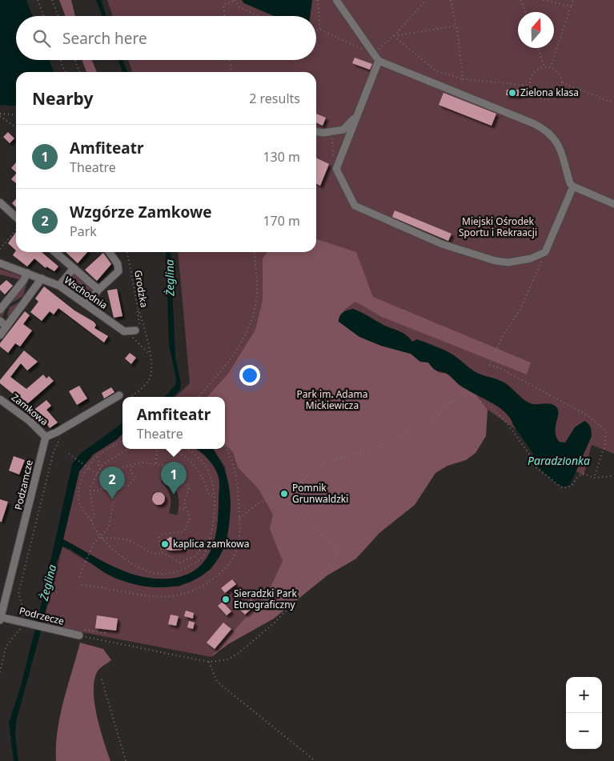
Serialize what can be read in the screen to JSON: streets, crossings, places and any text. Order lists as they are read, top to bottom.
{
  "streets": {
    "street": [
      "Wschodnia",
      "Zamkowa",
      "Podzamcze",
      "Podrzecze"
    ],
    "path": ["Grodzka"]
  },
  "crossings": [
    ["Grodzka", "Wschodnia"],
    ["Zamkowa", "Podzamcze"],
    ["Podzamcze", "Podrzecze"]
  ],
  "water": ["Żeglina", "Paradzionka"],
  "parks": ["Miejski Ośrodek Sportu i Rekraacji", "Park im. Adama Mickiewicza"],
  "places": [
    "Zielona klasa",
    "Pomnik Grunwaldzki",
    "kaplica zamkowa",
    "Sieradzki Park Etnograficzny"
  ],
  "north": "top",
  "page": {
    "search": "Search here",
    "heading": ["Nearby", "2 results"],
    "list": [
      {
        "mark": "1",
        "name": "Amfiteatr",
        "note": "Theatre",
        "value": "130 m"
      },
      {
        "mark": "2",
        "name": "Wzgórze Zamkowe",
        "note": "Park",
        "value": "170 m"
      }
    ],
    "popup": ["Amfiteatr", "Theatre"],
    "pins": ["1", "2"],
    "map_buttons": ["+", "−"]
  }
}
